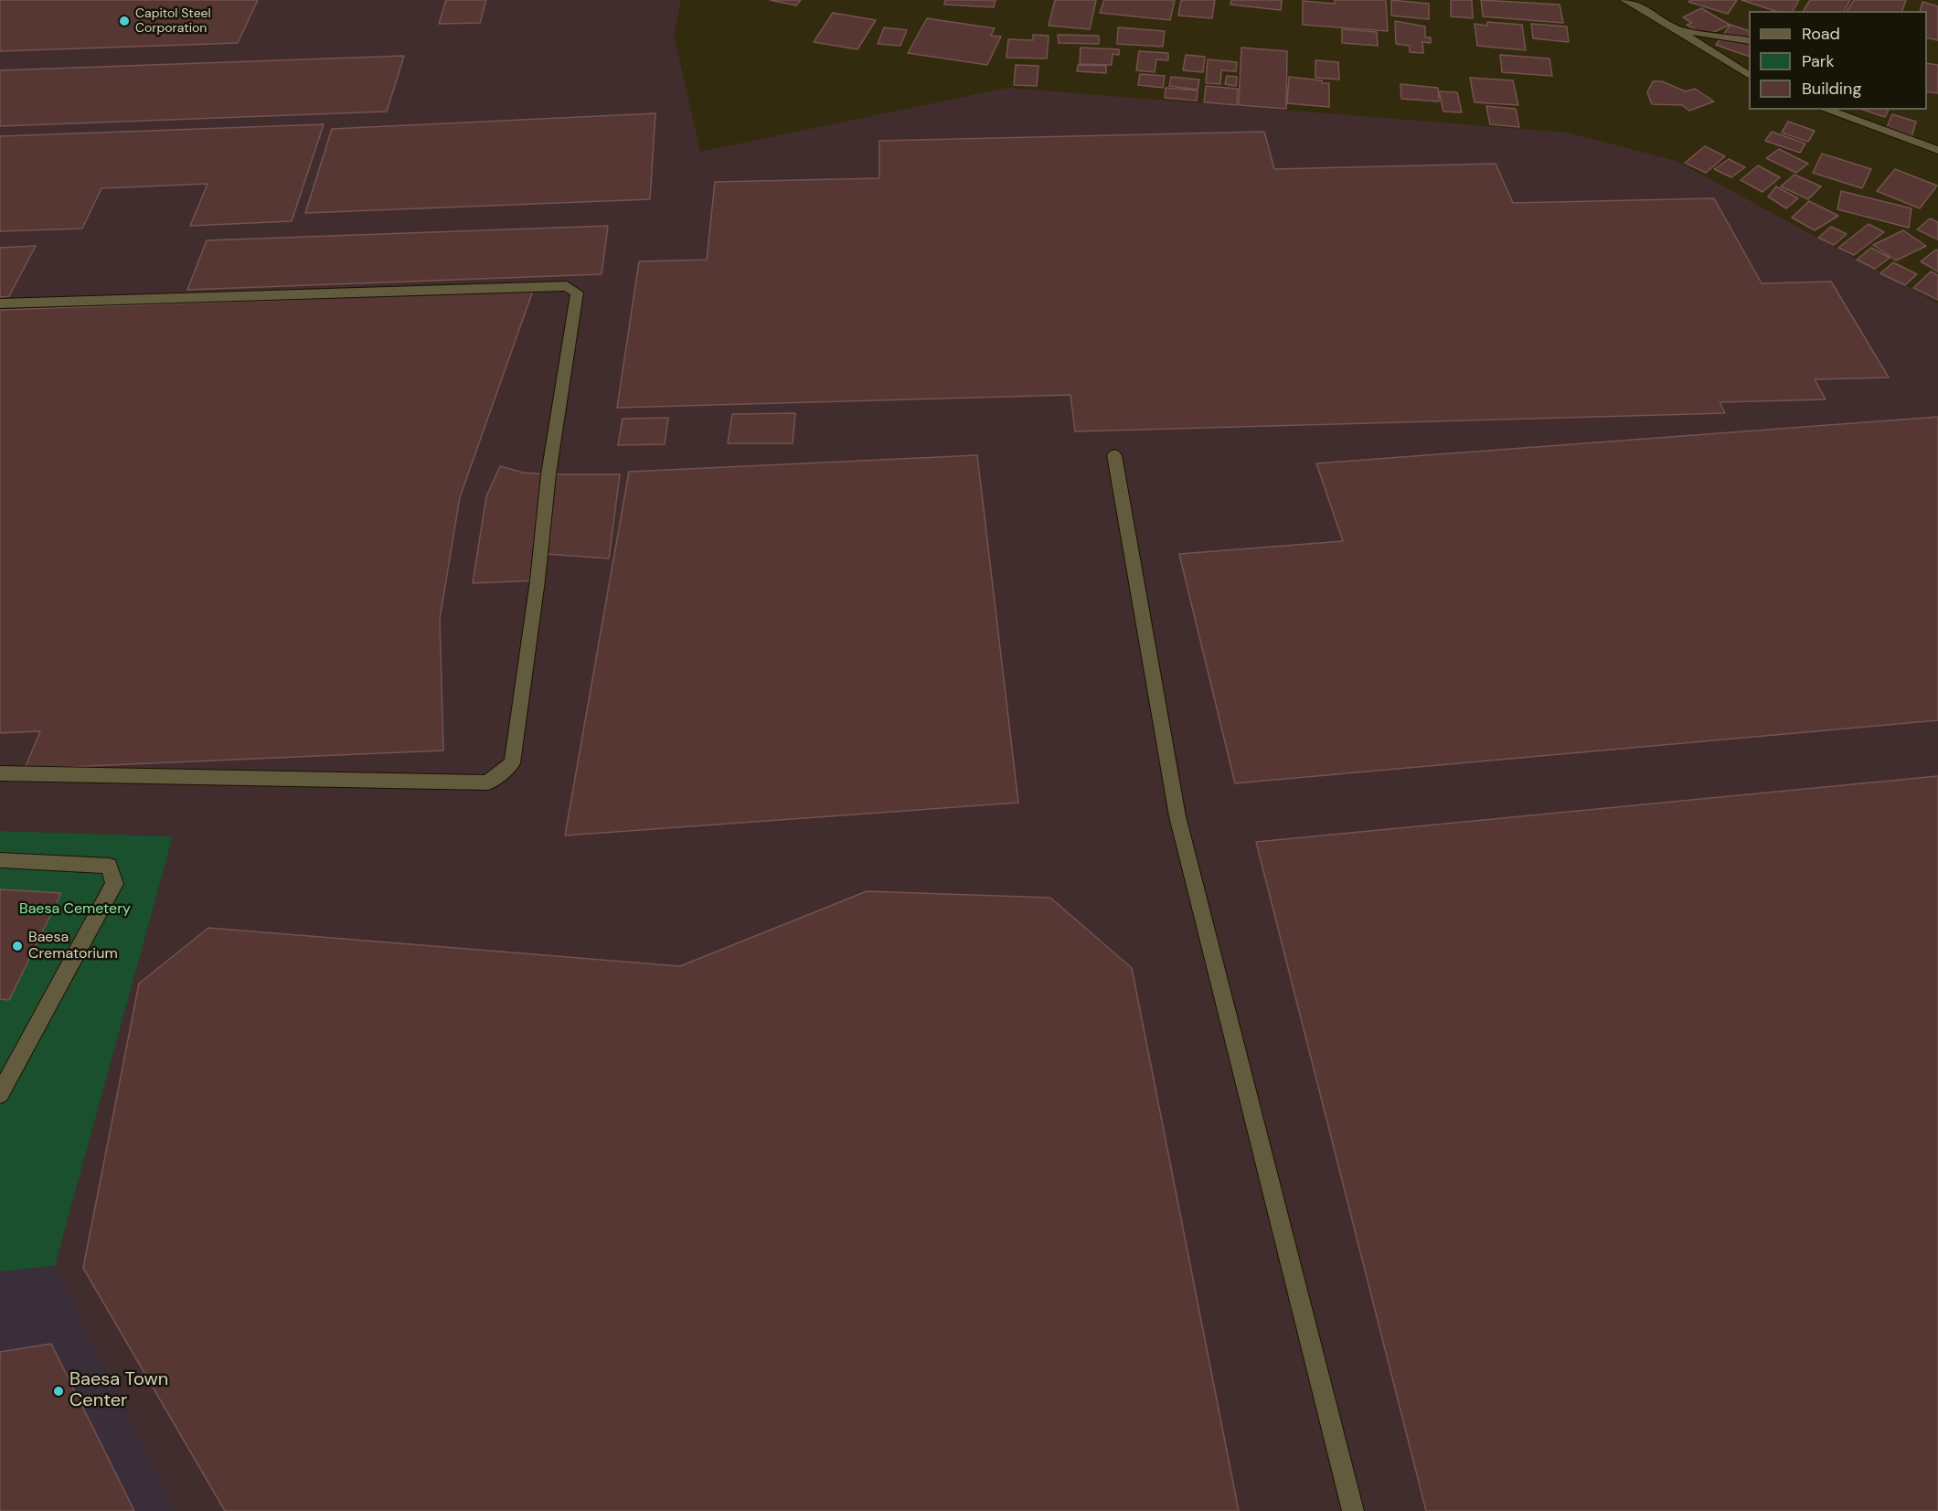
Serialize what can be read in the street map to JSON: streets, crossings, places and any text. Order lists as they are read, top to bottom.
{
  "parks": ["Baesa Cemetery"],
  "places": ["Capitol Steel Corporation", "Baesa Crematorium", "Baesa Town Center"],
  "legend": ["Road", "Park", "Building"]
}
